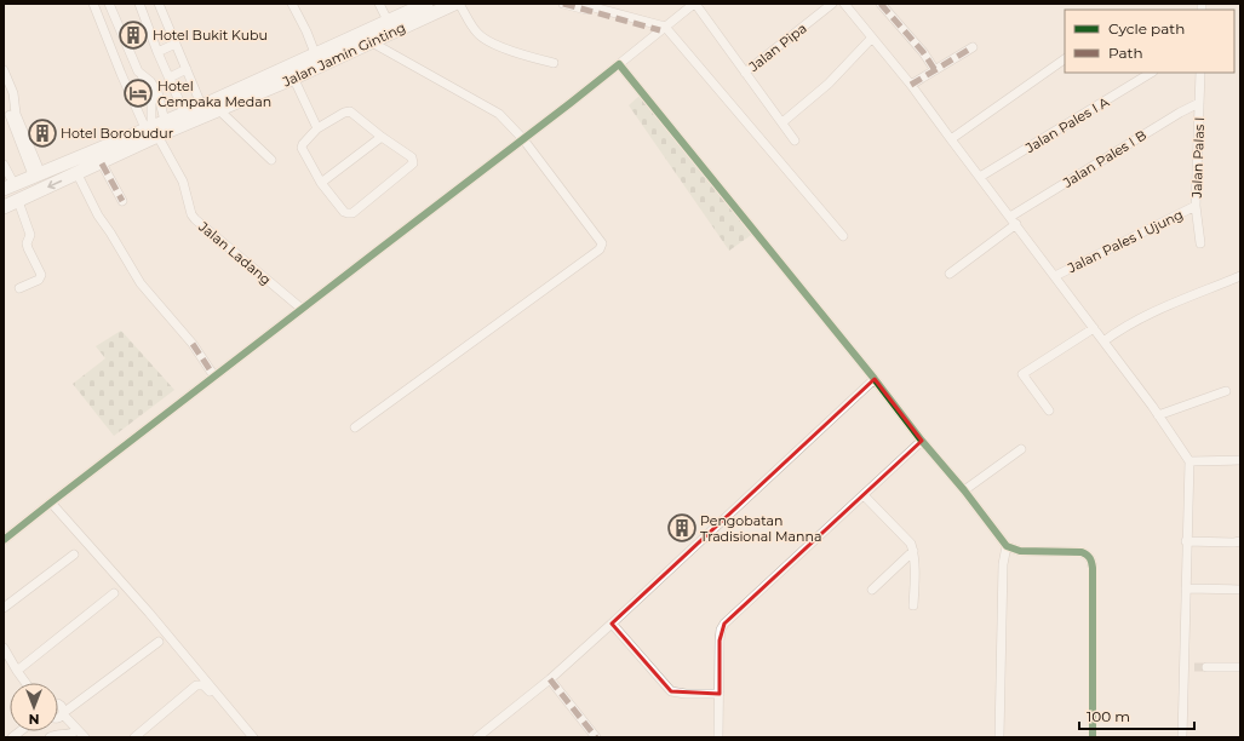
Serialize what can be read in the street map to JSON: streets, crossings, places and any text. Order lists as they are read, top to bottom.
{
  "streets": {
    "highway": ["Jalan Jamin Ginting"],
    "street": [
      "Jalan Pipa",
      "Jalan Pales I A",
      "Jalan Palas I",
      "Jalan Pales I B",
      "Jalan Pales I Ujung",
      "Jalan Ladang"
    ]
  },
  "crossings": [
    ["Jalan Jamin Ginting", "Jalan Ladang"],
    ["Jalan Palas I", "Jalan Pales I B"],
    ["Jalan Palas I", "Jalan Pales I Ujung"]
  ],
  "places": {
    "building": ["Hotel Bukit Kubu", "Hotel Borobudur", "Pengobatan Tradisional Manna"],
    "hotel": ["Hotel Cempaka Medan"]
  },
  "legend": ["Cycle path", "Path"],
  "scale_bar": "100 m",
  "north": "bottom"
}
